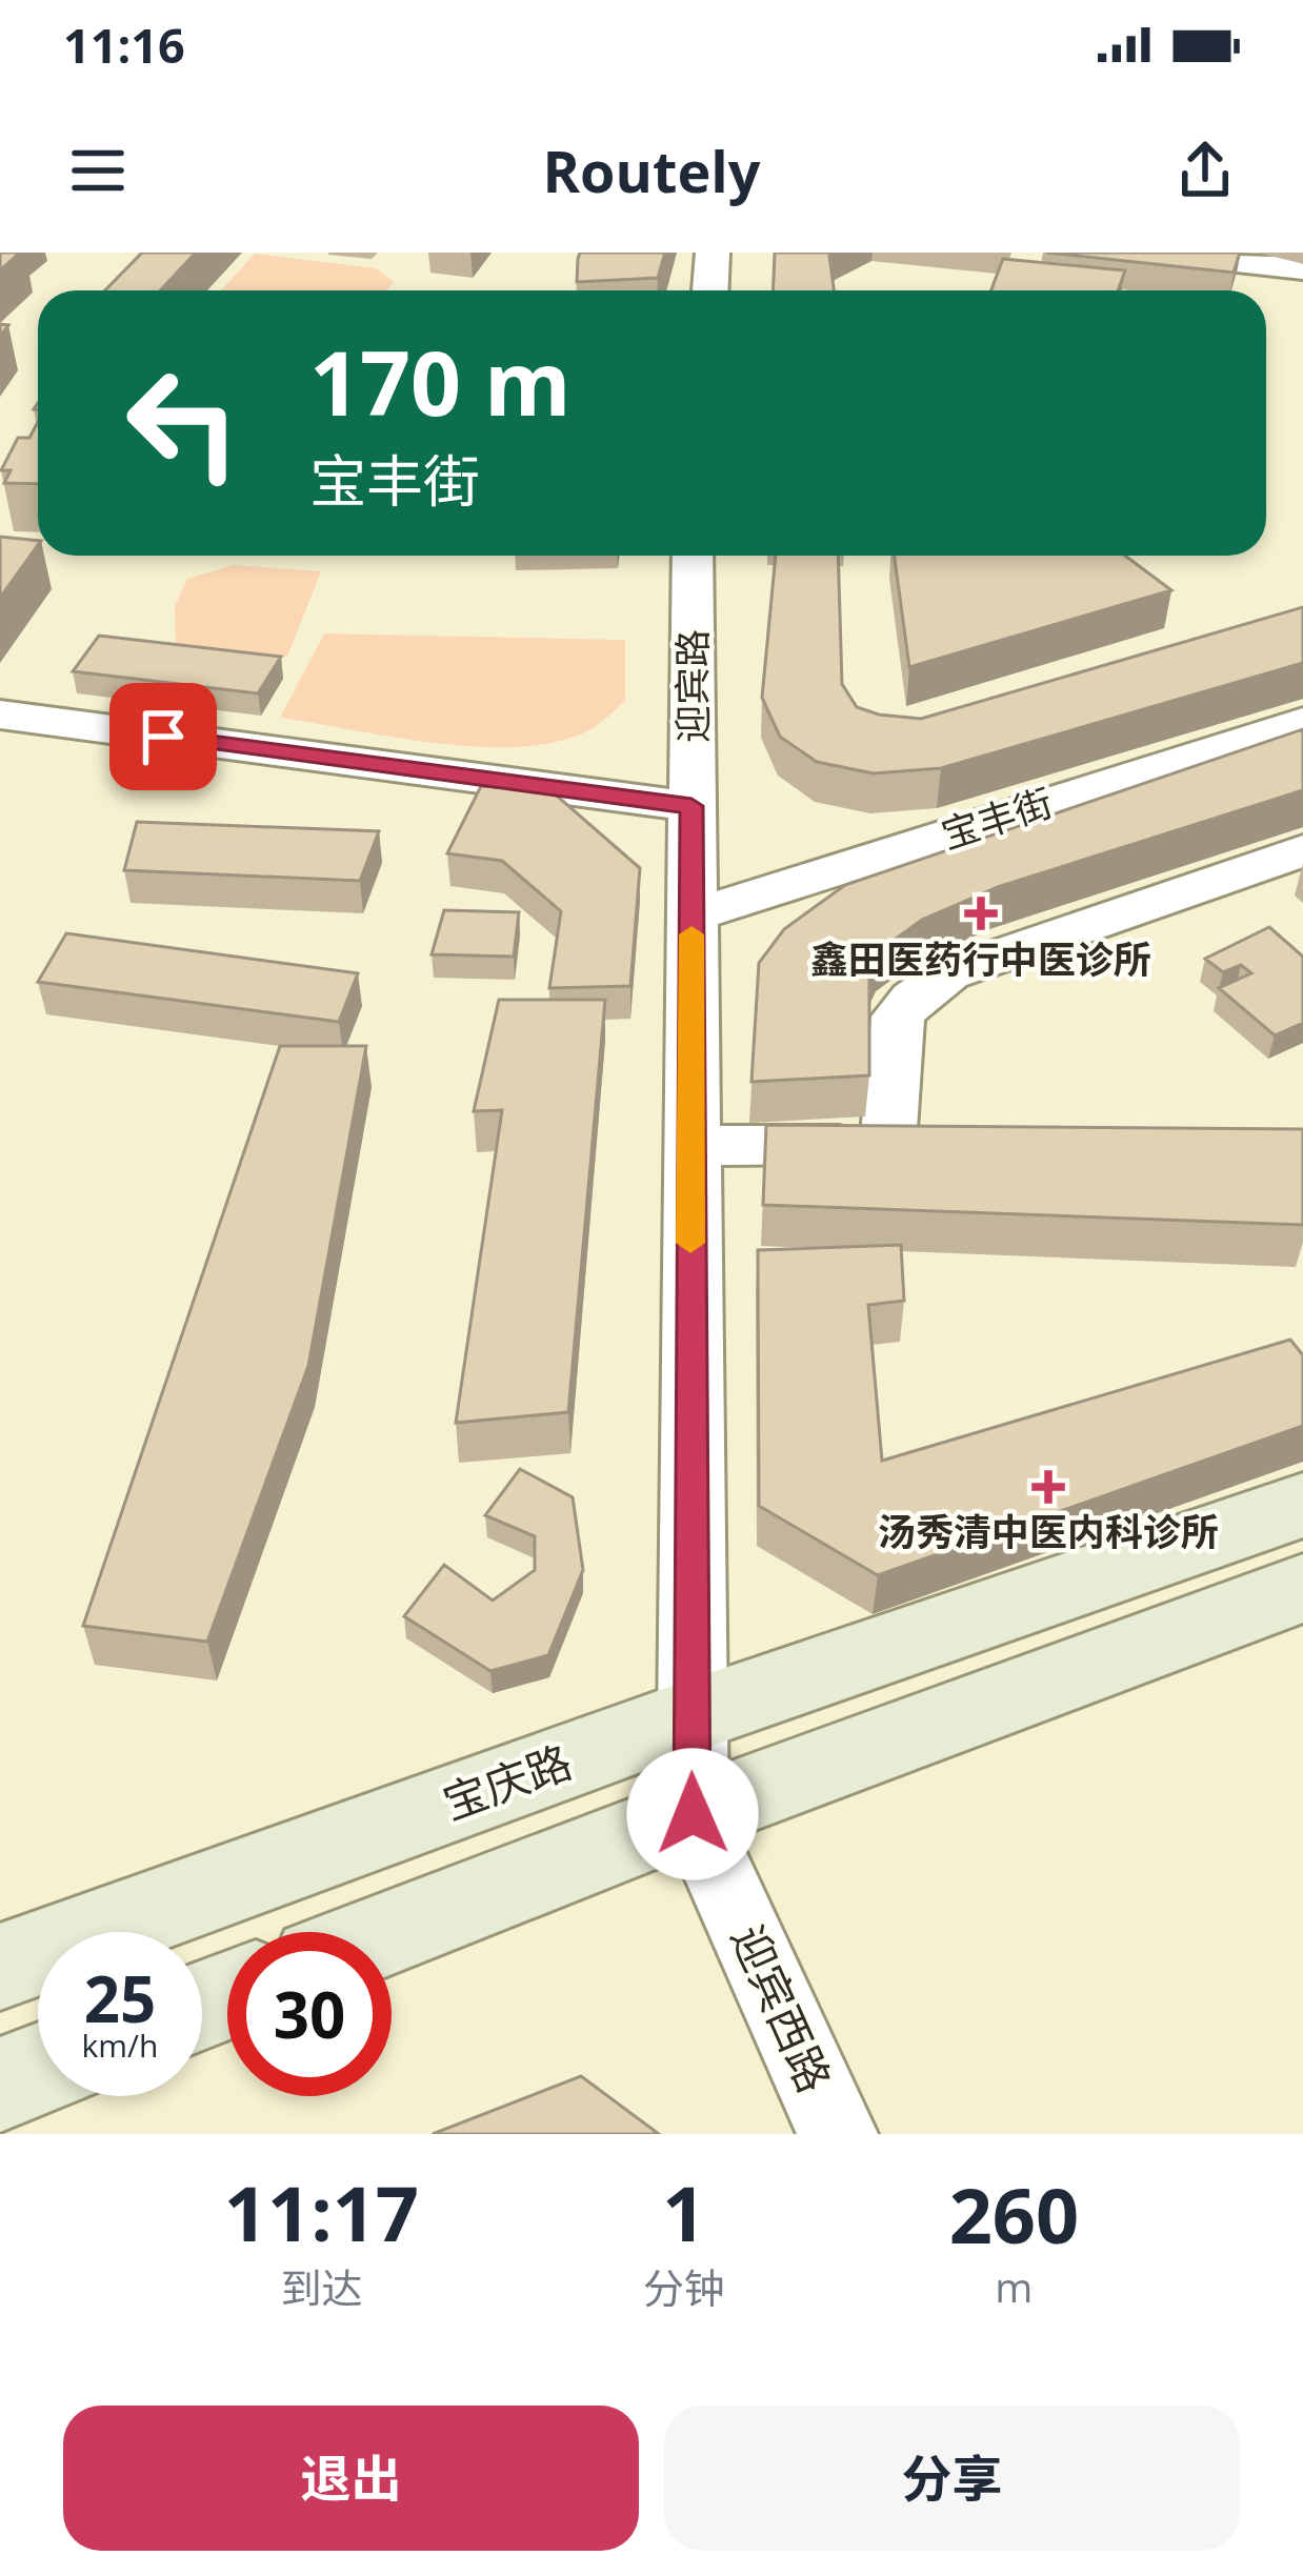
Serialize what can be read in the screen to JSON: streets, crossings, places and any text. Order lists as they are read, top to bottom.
{
  "streets": {
    "street": [
      "迎宾路",
      "宝丰街",
      "宝庆路",
      "迎宾西路"
    ]
  },
  "crossings": [
    ["迎宾路", "宝丰街"],
    ["迎宾路", "宝庆路"],
    ["迎宾路", "迎宾西路"]
  ],
  "places": {
    "health": ["鑫田医药行中医诊所", "汤秀清中医内科诊所"]
  },
  "page": {
    "status": "11:16",
    "header": "Routely",
    "turn": ["170 m", "宝丰街"],
    "speed": "25 km/h",
    "limit": "30",
    "eta": [
      "11:17",
      "到达",
      "1",
      "分钟",
      "260",
      "m"
    ],
    "buttons": ["退出", "分享"]
  }
}
